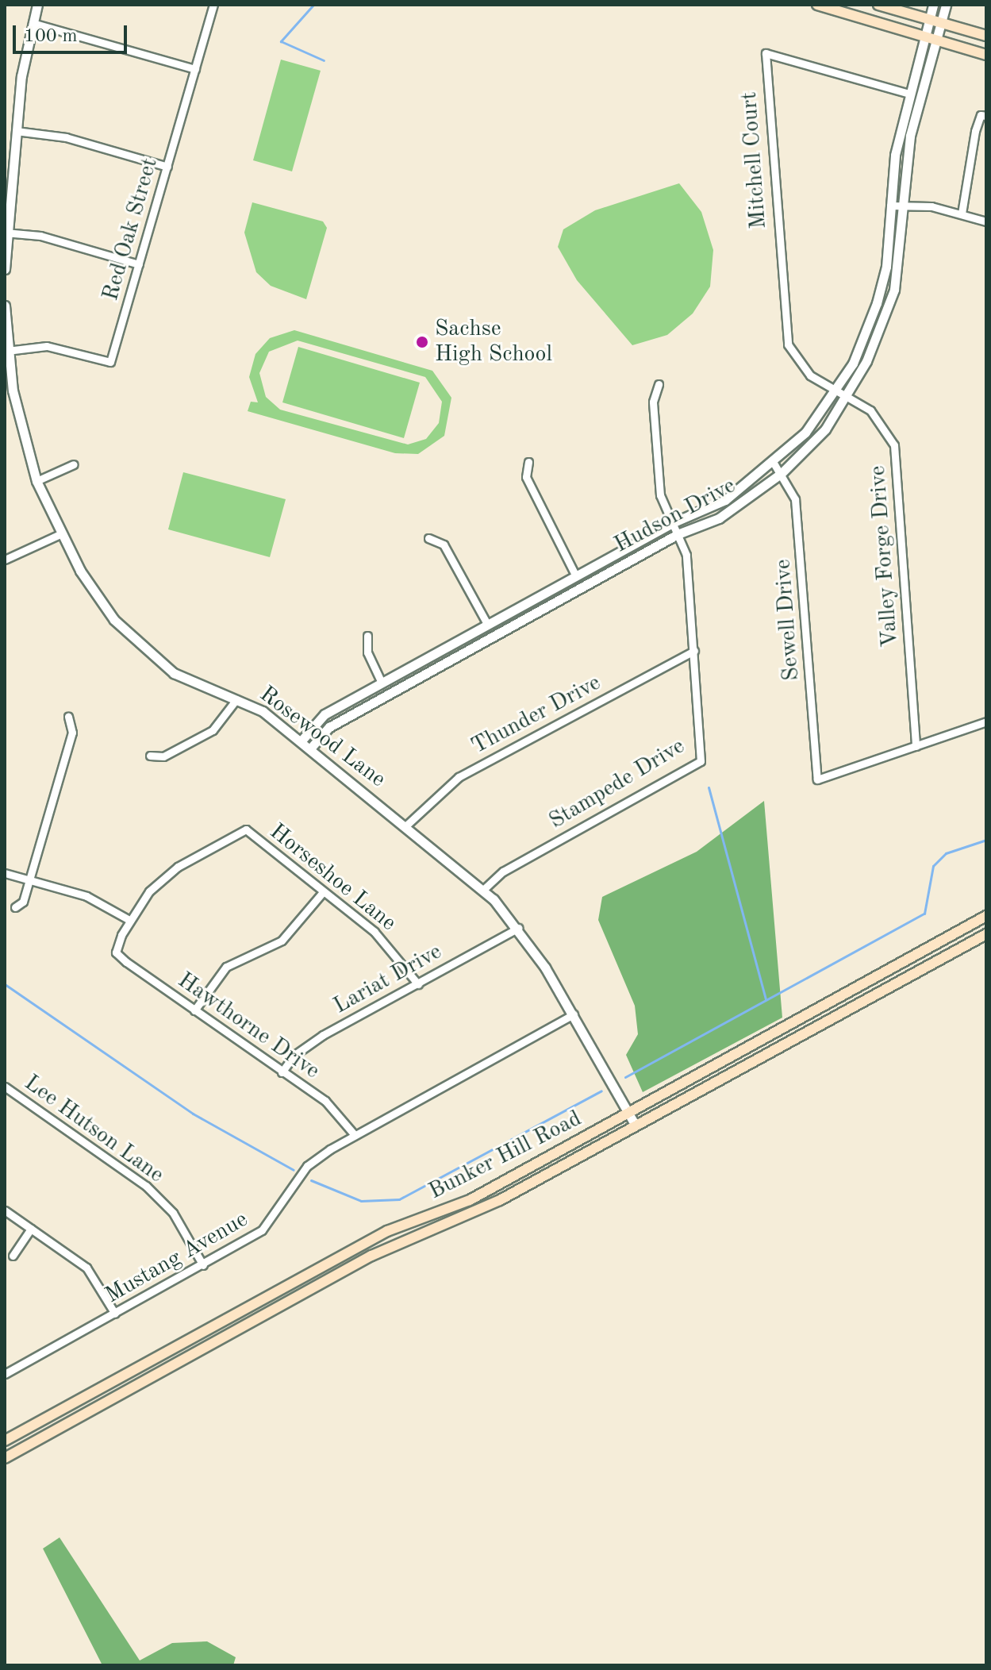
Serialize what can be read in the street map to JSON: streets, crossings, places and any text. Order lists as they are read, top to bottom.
{
  "streets": {
    "main road": ["Bunker Hill Road"],
    "street": [
      "Mitchell Court",
      "Red Oak Street",
      "Hudson Drive",
      "Valley Forge Drive",
      "Sewell Drive",
      "Thunder Drive",
      "Rosewood Lane",
      "Stampede Drive",
      "Horseshoe Lane",
      "Lariat Drive",
      "Hawthorne Drive",
      "Lee Hutson Lane",
      "Mustang Avenue"
    ]
  },
  "crossings": [
    ["Mitchell Court", "Hudson Drive"],
    ["Mitchell Court", "Valley Forge Drive"],
    ["Red Oak Street", "Rosewood Lane"],
    ["Hudson Drive", "Valley Forge Drive"],
    ["Hudson Drive", "Sewell Drive"],
    ["Hudson Drive", "Rosewood Lane"],
    ["Hudson Drive", "Stampede Drive"],
    ["Valley Forge Drive", "Sewell Drive"],
    ["Thunder Drive", "Rosewood Lane"],
    ["Thunder Drive", "Stampede Drive"],
    ["Rosewood Lane", "Stampede Drive"],
    ["Rosewood Lane", "Lariat Drive"],
    ["Rosewood Lane", "Bunker Hill Road"],
    ["Rosewood Lane", "Mustang Avenue"],
    ["Horseshoe Lane", "Lariat Drive"],
    ["Horseshoe Lane", "Hawthorne Drive"],
    ["Lariat Drive", "Hawthorne Drive"],
    ["Hawthorne Drive", "Mustang Avenue"],
    ["Lee Hutson Lane", "Mustang Avenue"]
  ],
  "places": ["Sachse High School"],
  "scale_bar": "100 m"
}
